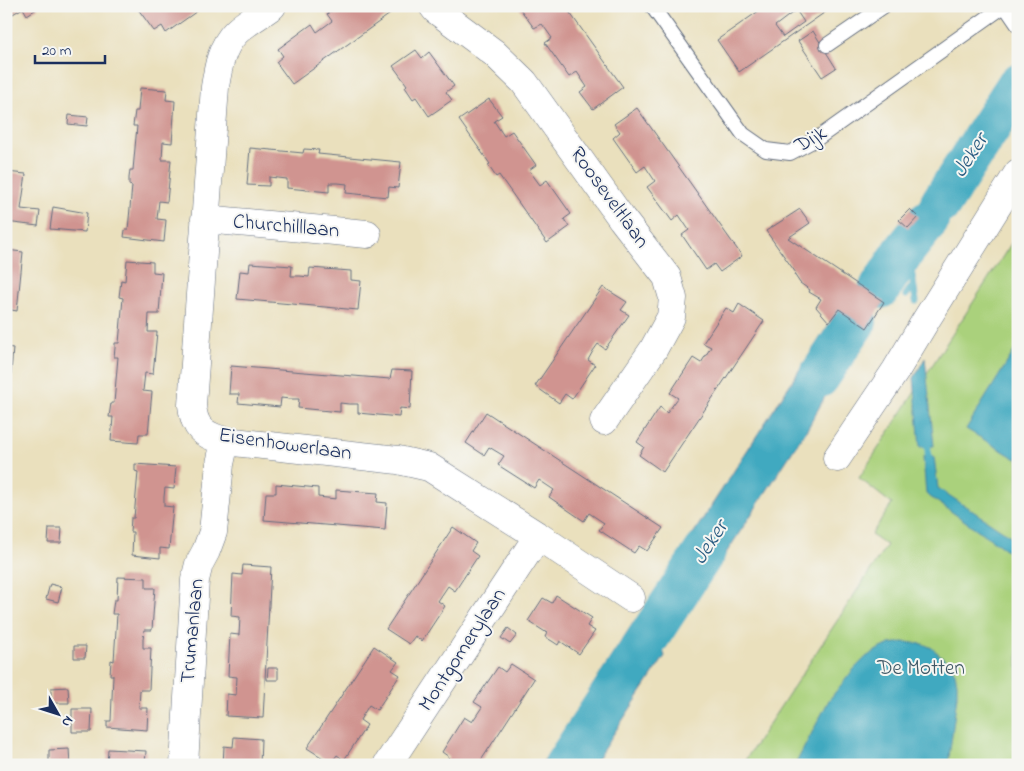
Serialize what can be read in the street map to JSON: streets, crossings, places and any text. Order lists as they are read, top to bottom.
{
  "streets": {
    "street": [
      "Rooseveltlaan",
      "Churchilllaan",
      "Eisenhowerlaan",
      "Trumanlaan",
      "Montgomerylaan"
    ],
    "lane": ["Dijk"]
  },
  "crossings": [
    ["Churchilllaan", "Eisenhowerlaan"],
    ["Eisenhowerlaan", "Trumanlaan"],
    ["Eisenhowerlaan", "Montgomerylaan"]
  ],
  "water": ["Jeker"],
  "parks": ["De Motten"],
  "scale_bar": "20 m",
  "north": "bottom right"
}
